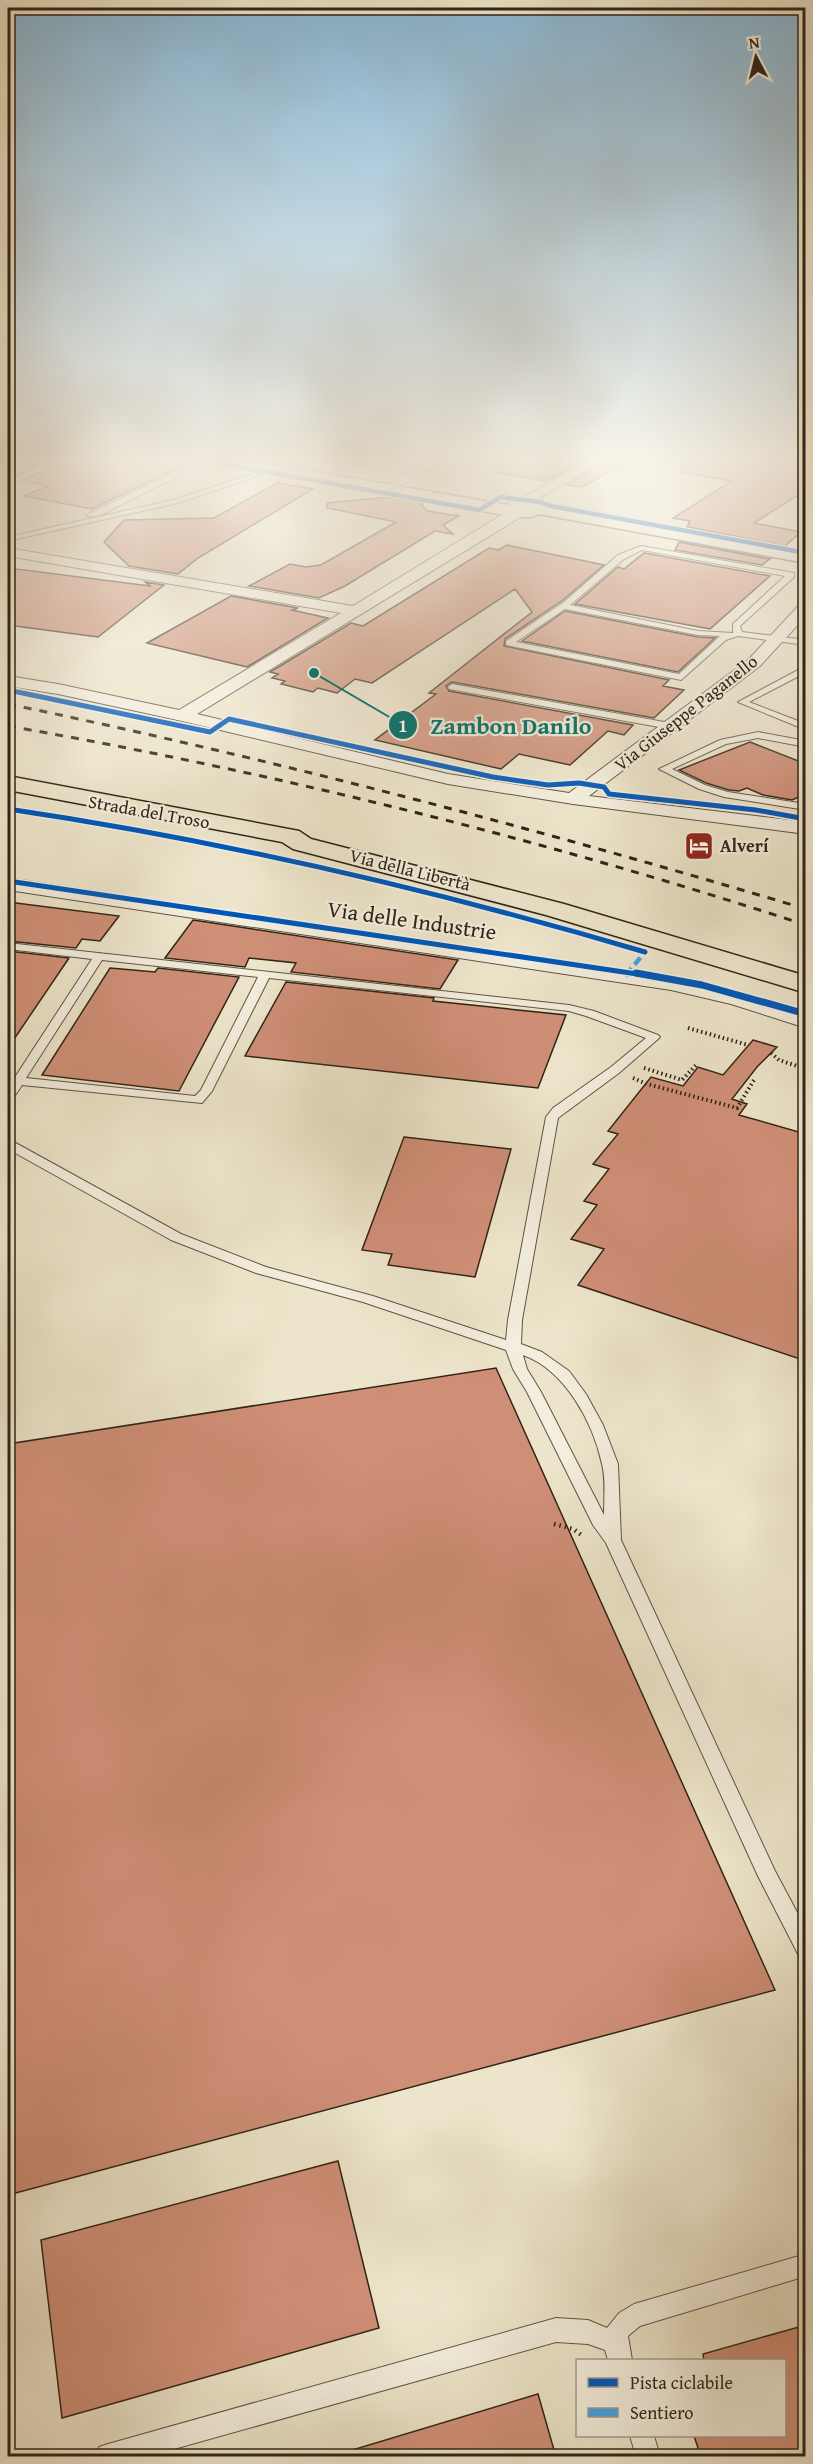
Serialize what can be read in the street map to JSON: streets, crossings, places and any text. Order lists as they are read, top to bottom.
{
  "streets": {
    "highway": ["Via della Libertà"],
    "street": ["Via Giuseppe Paganello", "Via delle Industrie"],
    "cycle path": ["Strada del Troso"]
  },
  "places": {
    "other": ["Zambon Danilo"],
    "hotel": ["Alverí"]
  },
  "legend": ["Pista ciclabile", "Sentiero"],
  "north": "top"
}
